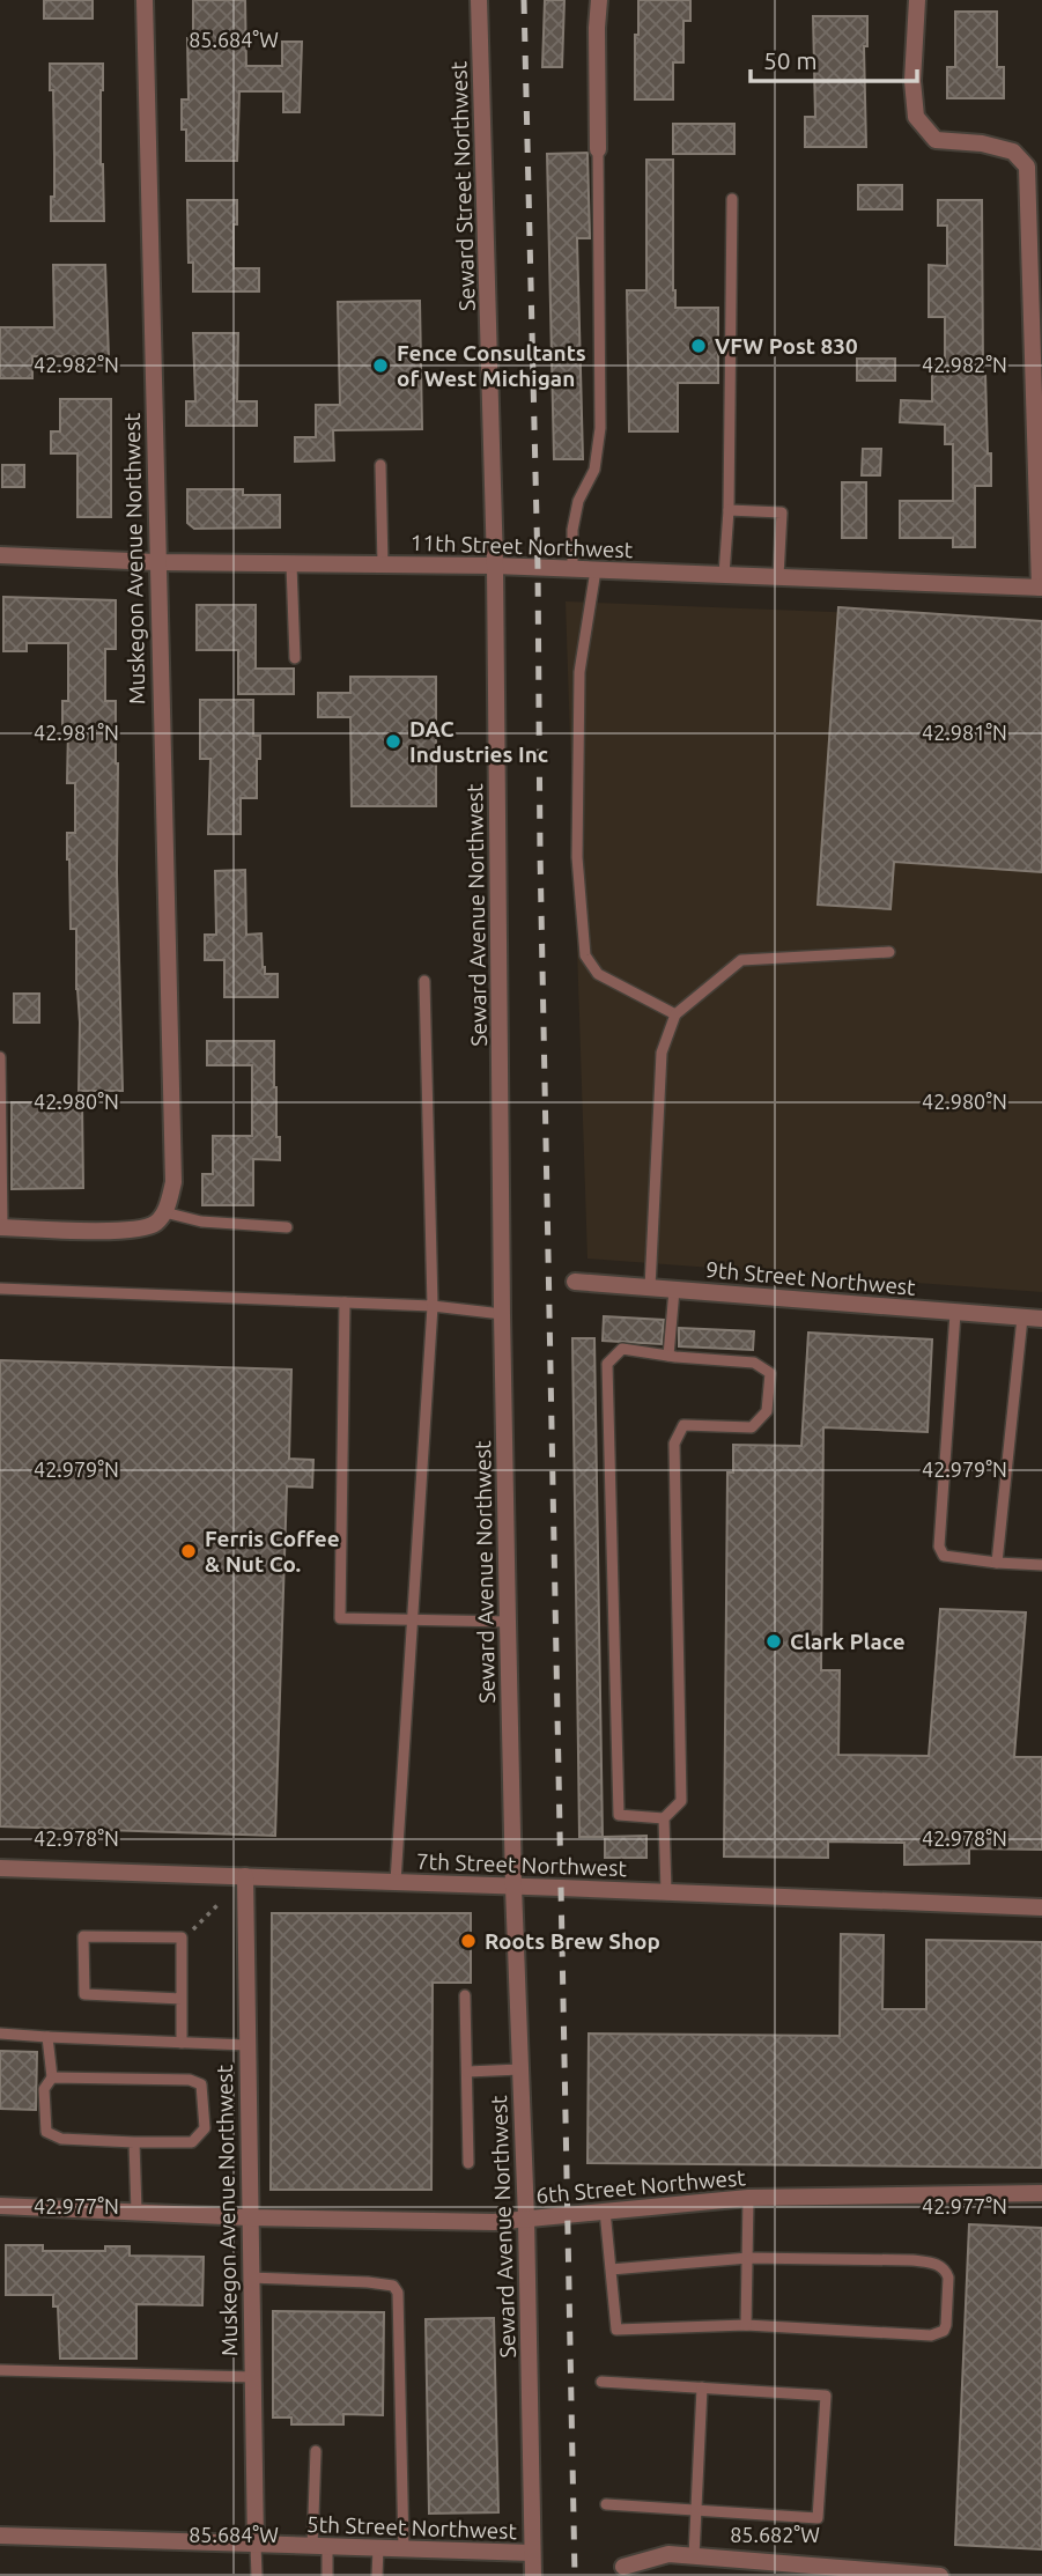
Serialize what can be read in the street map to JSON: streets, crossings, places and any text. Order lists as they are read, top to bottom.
{
  "streets": {
    "street": [
      "Seward Street Northwest",
      "11th Street Northwest",
      "Muskegon Avenue Northwest",
      "Seward Avenue Northwest",
      "9th Street Northwest",
      "7th Street Northwest",
      "6th Street Northwest",
      "5th Street Northwest"
    ]
  },
  "crossings": [
    ["Seward Street Northwest", "11th Street Northwest"],
    ["Seward Street Northwest", "Seward Avenue Northwest"],
    ["11th Street Northwest", "Muskegon Avenue Northwest"],
    ["11th Street Northwest", "Seward Avenue Northwest"],
    ["Muskegon Avenue Northwest", "7th Street Northwest"],
    ["Muskegon Avenue Northwest", "6th Street Northwest"],
    ["Muskegon Avenue Northwest", "5th Street Northwest"],
    ["Seward Avenue Northwest", "7th Street Northwest"],
    ["Seward Avenue Northwest", "6th Street Northwest"],
    ["Seward Avenue Northwest", "5th Street Northwest"]
  ],
  "places": [
    "VFW Post 830",
    "Fence Consultants of West Michigan",
    "DAC Industries Inc",
    "Ferris Coffee & Nut Co.",
    "Clark Place",
    "Roots Brew Shop"
  ],
  "scale_bar": "50 m",
  "coordinates": [
    "85.684°W",
    "42.982°N",
    "42.981°N",
    "42.980°N",
    "42.979°N",
    "42.978°N",
    "42.977°N",
    "85.682°W"
  ]
}
